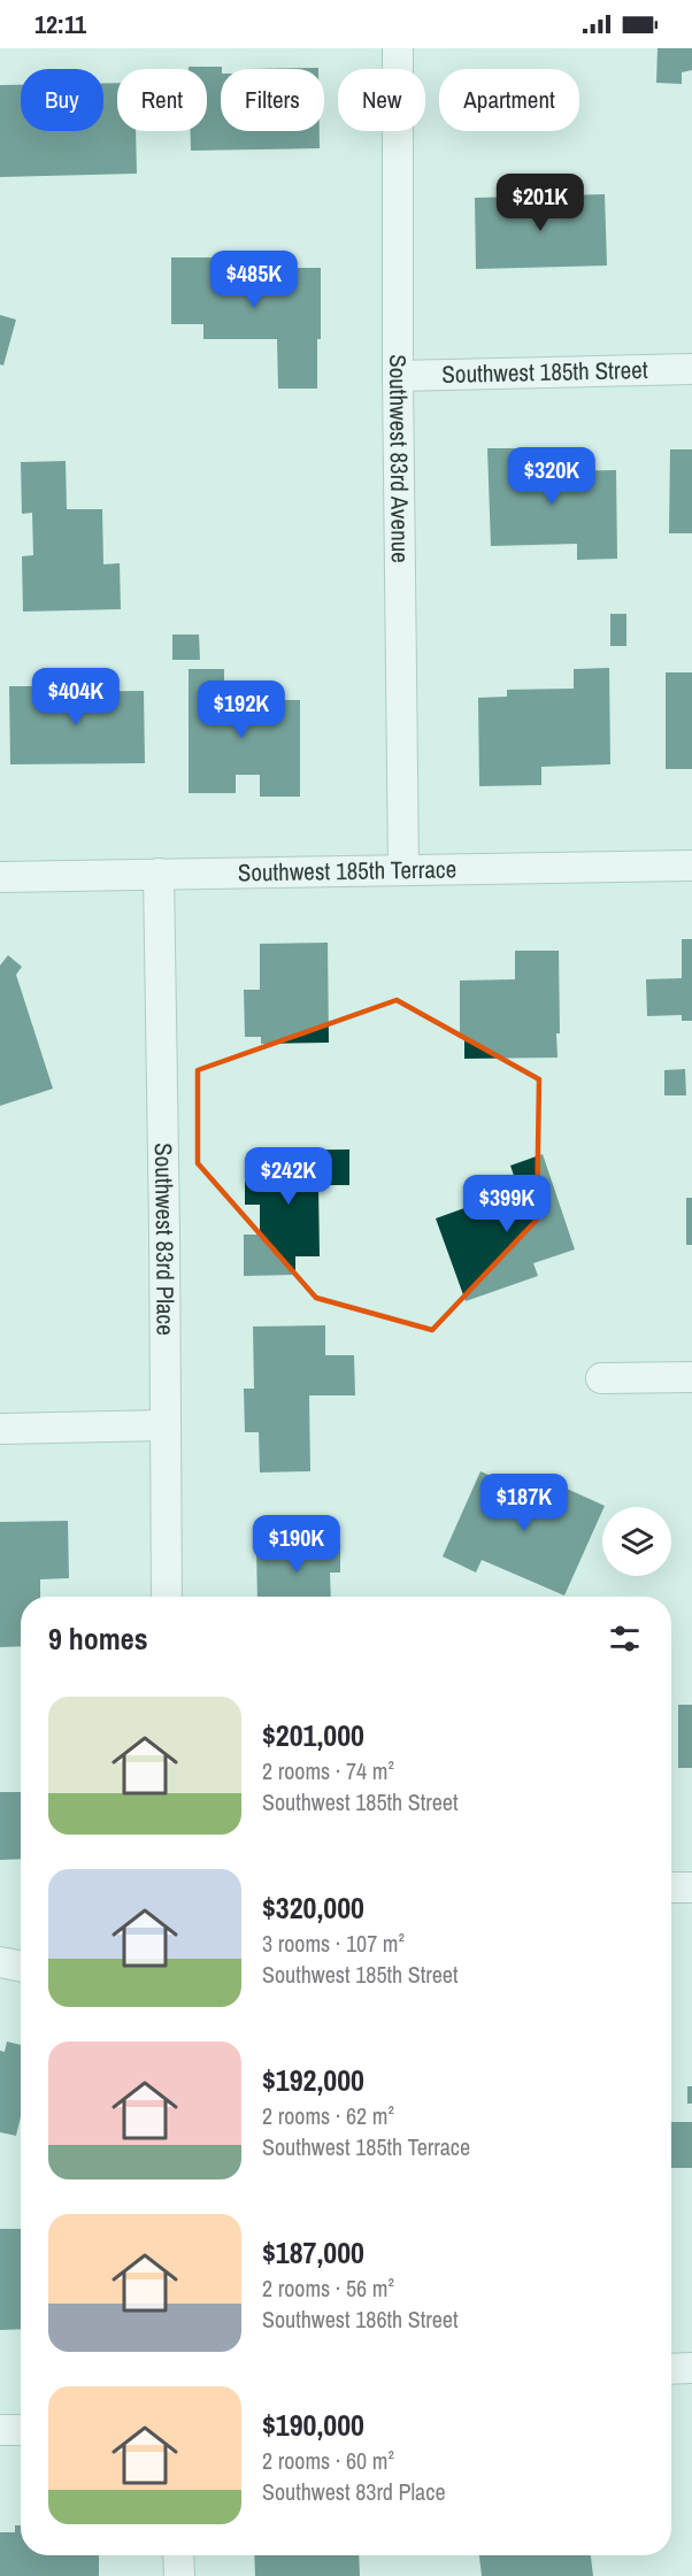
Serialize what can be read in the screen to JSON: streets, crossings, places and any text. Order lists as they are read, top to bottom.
{
  "streets": {
    "street": [
      "Southwest 185th Street",
      "Southwest 83rd Avenue",
      "Southwest 185th Terrace",
      "Southwest 83rd Place"
    ]
  },
  "crossings": [
    ["Southwest 185th Street", "Southwest 83rd Avenue"],
    ["Southwest 83rd Avenue", "Southwest 185th Terrace"],
    ["Southwest 185th Terrace", "Southwest 83rd Place"]
  ],
  "page": {
    "status": "12:11",
    "chip": [
      "Buy",
      "Rent",
      "Filters",
      "New",
      "Apartment"
    ],
    "price": [
      "$201K",
      "$485K",
      "$320K",
      "$404K",
      "$192K",
      "$242K",
      "$399K",
      "$187K",
      "$190K"
    ],
    "heading": "9 homes",
    "list": [
      {
        "name": "$201,000",
        "note": "2 rooms · 74 m² · Southwest 185th Street"
      },
      {
        "name": "$320,000",
        "note": "3 rooms · 107 m² · Southwest 185th Street"
      },
      {
        "name": "$192,000",
        "note": "2 rooms · 62 m² · Southwest 185th Terrace"
      },
      {
        "name": "$187,000",
        "note": "2 rooms · 56 m² · Southwest 186th Street"
      },
      {
        "name": "$190,000",
        "note": "2 rooms · 60 m² · Southwest 83rd Place"
      }
    ]
  }
}
